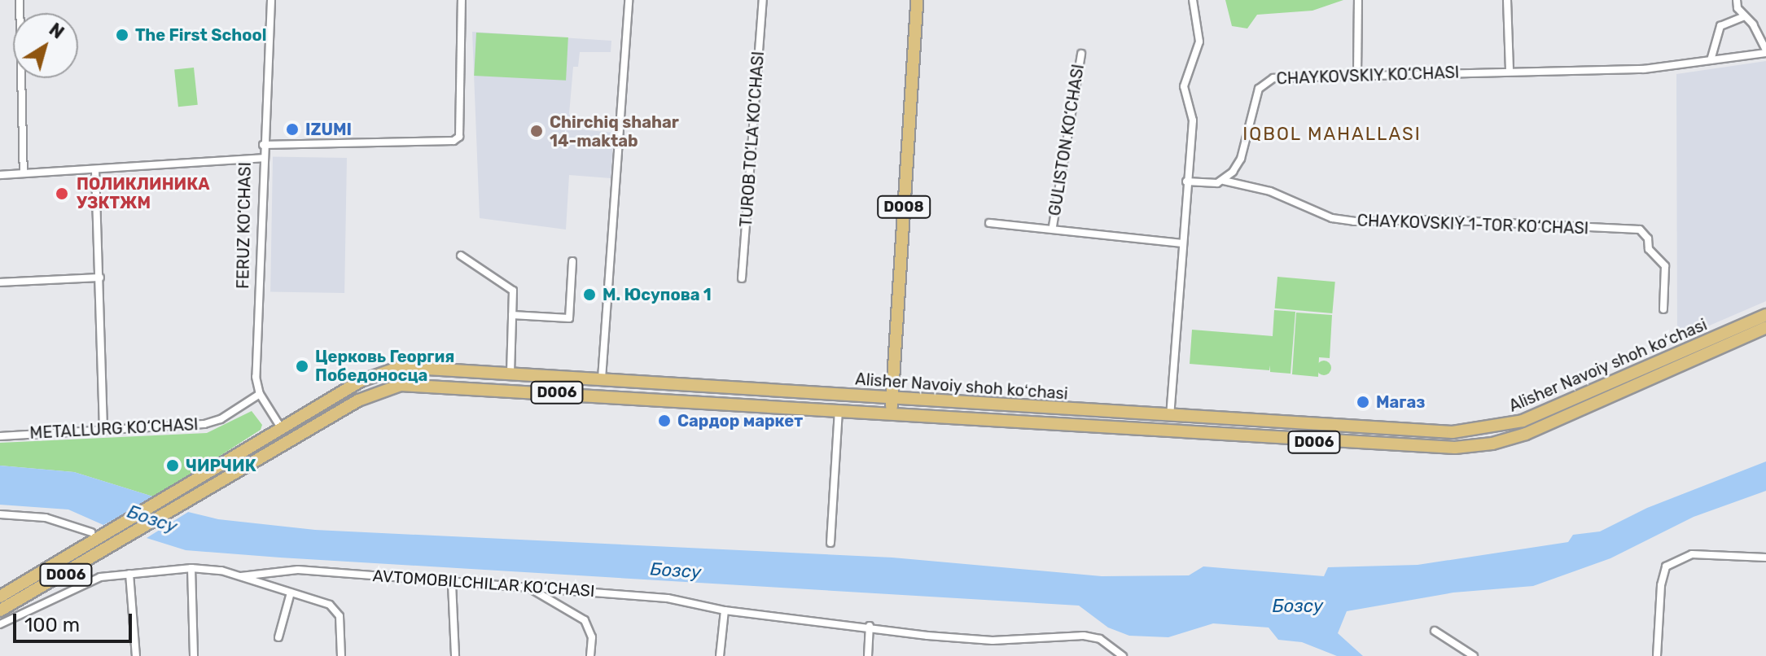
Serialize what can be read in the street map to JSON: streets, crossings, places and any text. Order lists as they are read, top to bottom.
{
  "streets": {
    "main road": [
      "D008",
      "FERUZ KO‘CHASI",
      "Alisher Navoiy shoh koʻchasi",
      "D006"
    ],
    "street": [
      "CHAYKOVSKIY KO‘CHASI",
      "TUROB TO‘LA KO‘CHASI",
      "GULISTON KO‘CHASI",
      "CHAYKOVSKIY 1-TOR KO‘CHASI",
      "METALLURG KO‘CHASI",
      "AVTOMOBILCHILAR KO‘CHASI"
    ]
  },
  "crossings": [
    ["CHAYKOVSKIY KO‘CHASI", "CHAYKOVSKIY 1-TOR KO‘CHASI"],
    ["D008", "Alisher Navoiy shoh koʻchasi"],
    ["FERUZ KO‘CHASI", "Alisher Navoiy shoh koʻchasi"],
    ["FERUZ KO‘CHASI", "METALLURG KO‘CHASI"]
  ],
  "districts": ["IQBOL MAHALLASI"],
  "water": ["Бозсу"],
  "places": [
    "The First School",
    "IZUMI",
    "Chirchiq shahar 14-maktab",
    "ПОЛИКЛИНИКА УЗКТЖМ",
    "М. Юсупова 1",
    "Церковь Георгия Победоносца",
    "Магаз",
    "Сардор маркет",
    "ЧИРЧИК"
  ],
  "scale_bar": "100 m",
  "north": "top right"
}
